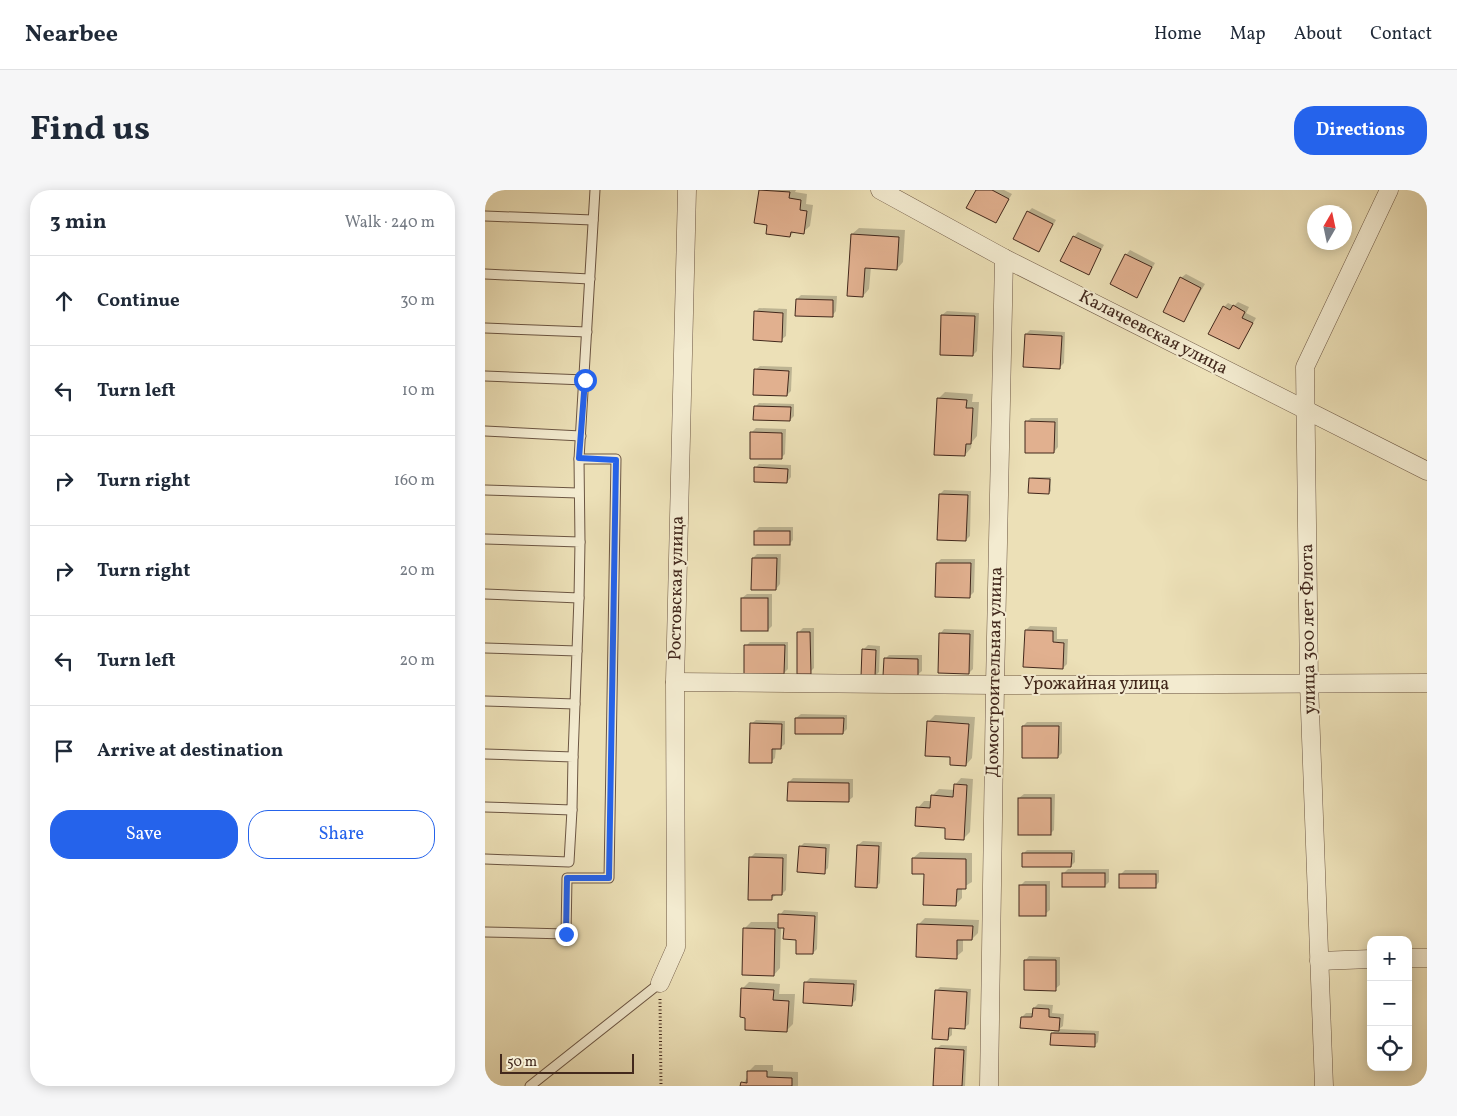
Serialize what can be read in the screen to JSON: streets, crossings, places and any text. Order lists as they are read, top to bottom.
{
  "streets": {
    "street": [
      "Калачеевская улица",
      "Ростовская улица",
      "улица 300 лет Флота",
      "Домостроительная улица",
      "Урожайная улица"
    ]
  },
  "crossings": [
    ["Калачеевская улица", "улица 300 лет Флота"],
    ["Калачеевская улица", "Домостроительная улица"],
    ["Ростовская улица", "Урожайная улица"],
    ["улица 300 лет Флота", "Урожайная улица"],
    ["Домостроительная улица", "Урожайная улица"]
  ],
  "scale_bar": "50 m",
  "north": "top",
  "page": {
    "header": "Nearbee",
    "nav": [
      "Home",
      "Map",
      "About",
      "Contact"
    ],
    "title": "Find us",
    "buttons": [
      "Directions",
      ["Save", "Share"]
    ],
    "heading": ["3 min", "Walk · 240 m"],
    "list": [
      ["Continue", "30 m"],
      ["Turn left", "10 m"],
      ["Turn right", "160 m"],
      ["Turn right", "20 m"],
      ["Turn left", "20 m"],
      "Arrive at destination"
    ],
    "map_buttons": ["+", "−"],
    "scale": "50 m"
  }
}
